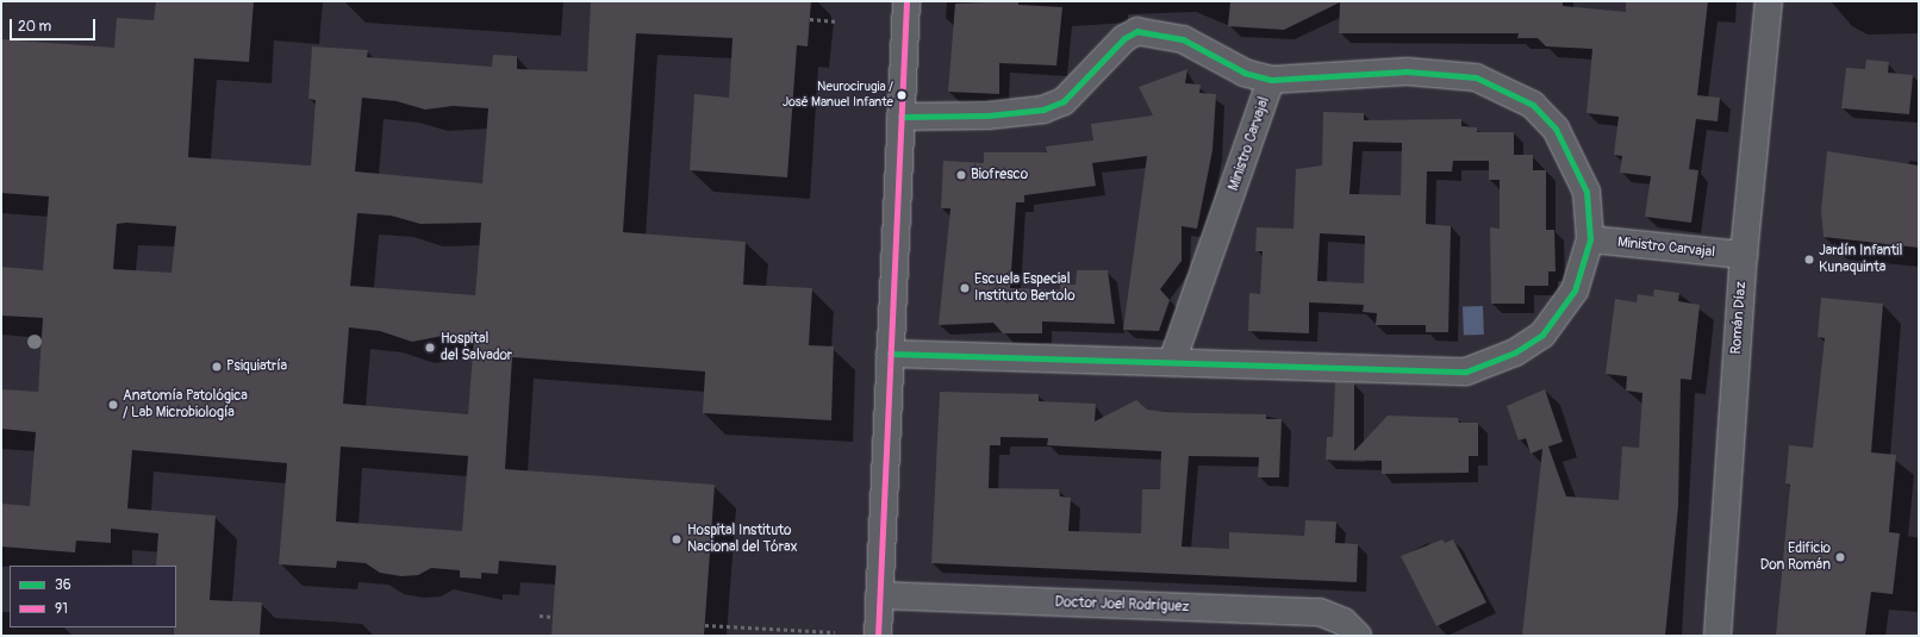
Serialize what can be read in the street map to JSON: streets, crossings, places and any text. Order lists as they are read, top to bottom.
{
  "streets": {
    "street": ["Ministro Carvajal", "Román Díaz", "Doctor Joel Rodríguez"]
  },
  "crossings": [
    ["Ministro Carvajal", "Román Díaz"]
  ],
  "places": [
    "Neurocirugia / José Manuel Infante",
    "Biofresco",
    "Jardín Infantil Kunaquinta",
    "Escuela Especial Instituto Bertolo",
    "Hospital del Salvador",
    "Psiquiatría",
    "Anatomía Patológica / Lab Microbiología",
    "Hospital Instituto Nacional del Tórax",
    "Edificio Don Román"
  ],
  "lines": ["transit line 91", "transit line 36"],
  "legend": ["36", "91"],
  "scale_bar": "20 m"
}
